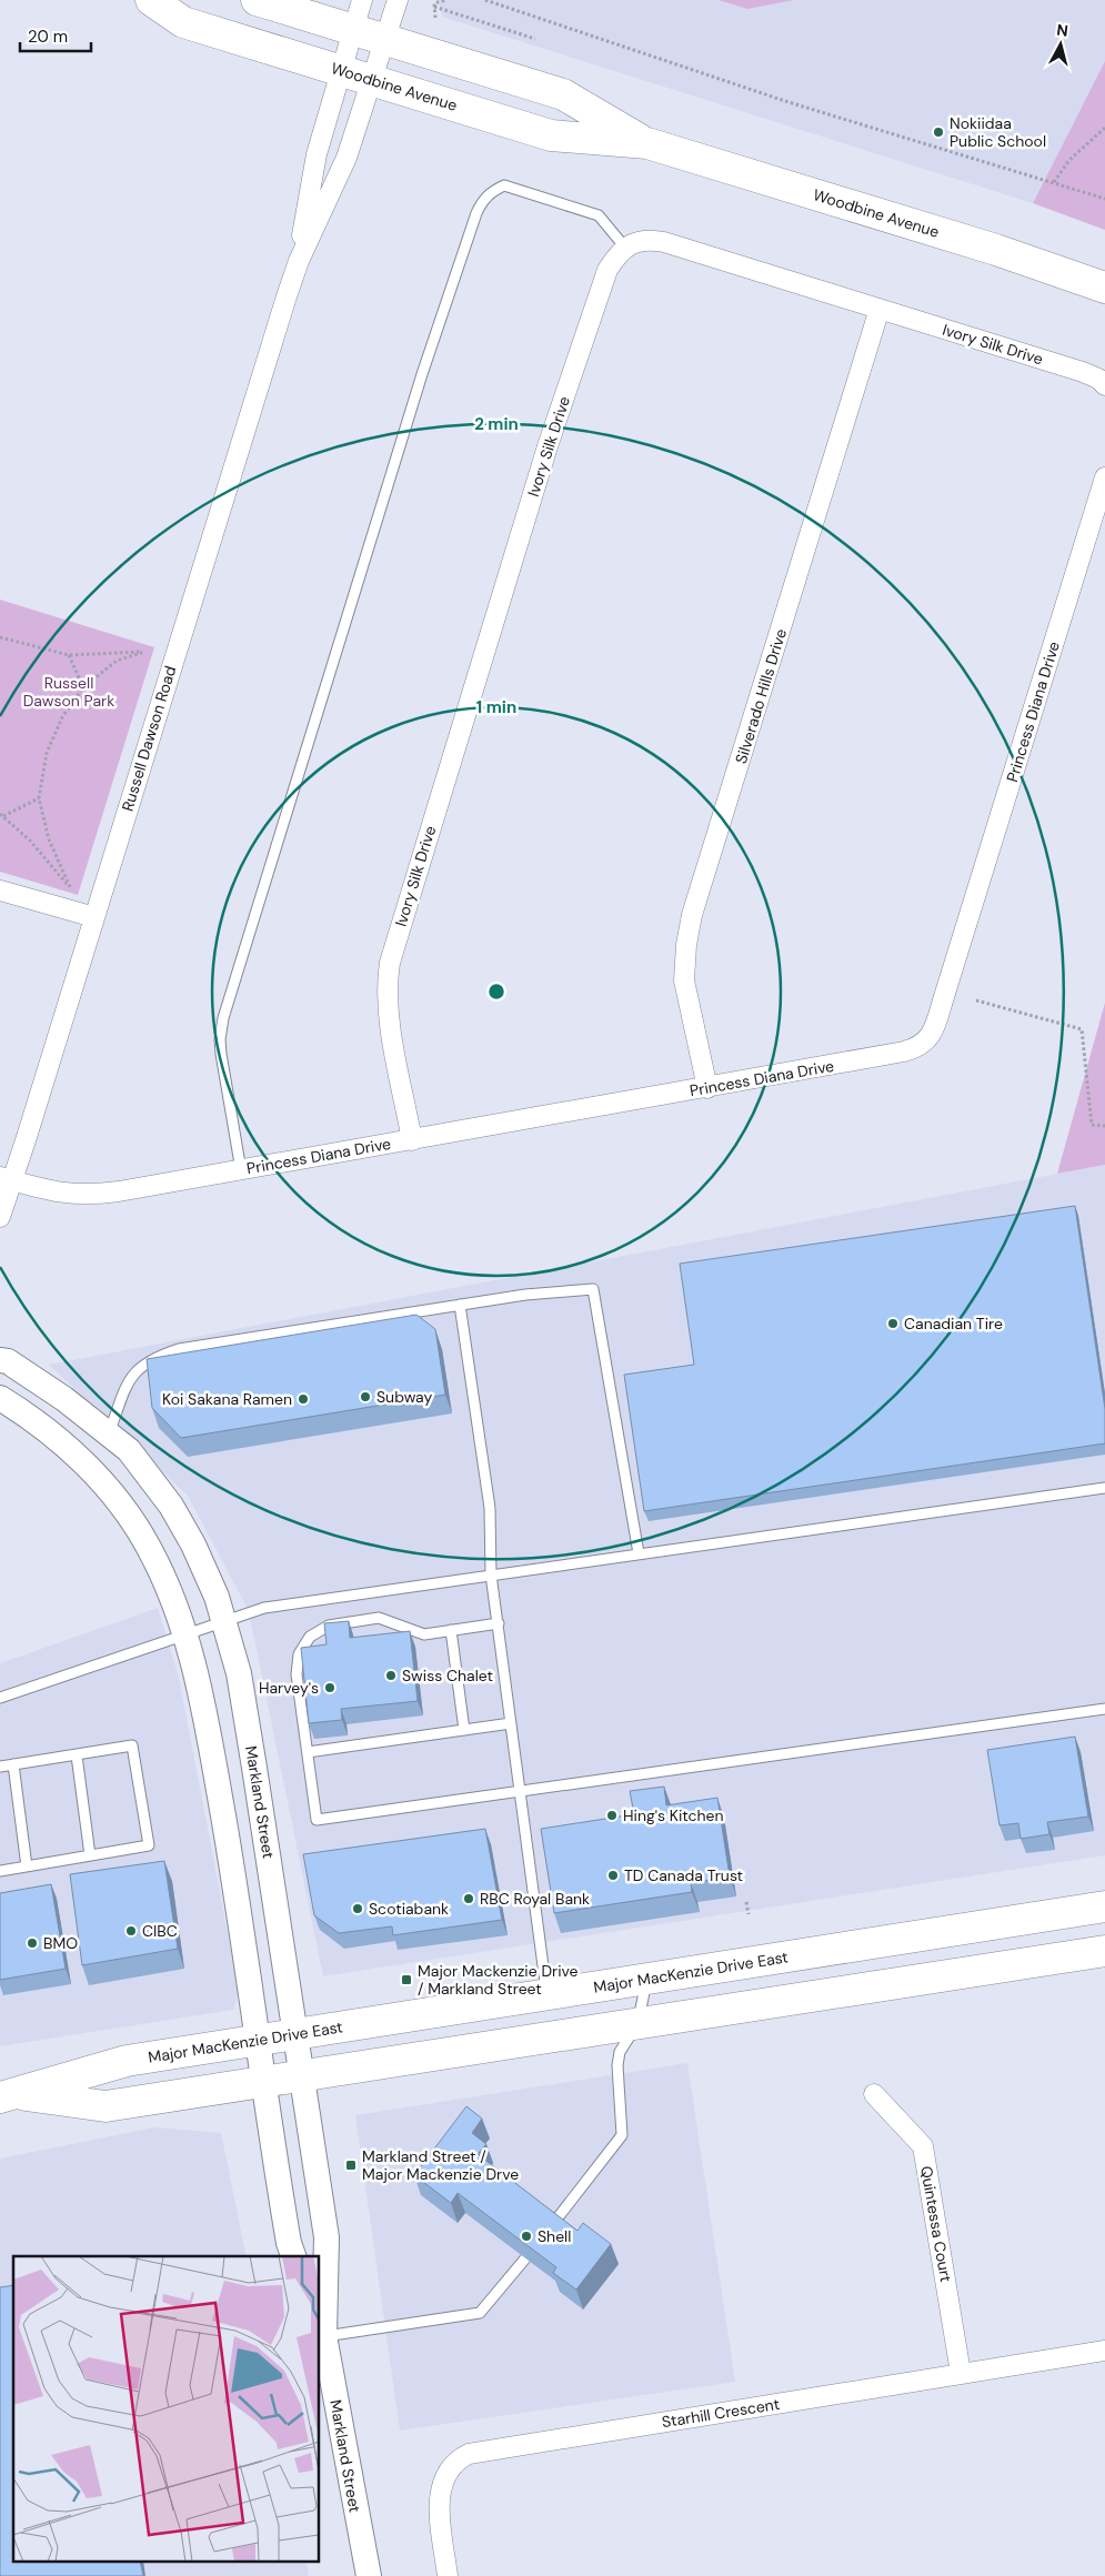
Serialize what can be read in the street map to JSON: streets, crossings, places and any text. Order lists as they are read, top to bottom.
{
  "streets": {
    "main road": ["Woodbine Avenue", "Major MacKenzie Drive East"],
    "street": [
      "Ivory Silk Drive",
      "Silverado Hills Drive",
      "Princess Diana Drive",
      "Russell Dawson Road",
      "Markland Street",
      "Quintessa Court",
      "Starhill Crescent"
    ]
  },
  "crossings": [
    ["Woodbine Avenue", "Russell Dawson Road"],
    ["Ivory Silk Drive", "Silverado Hills Drive"],
    ["Ivory Silk Drive", "Princess Diana Drive"],
    ["Silverado Hills Drive", "Princess Diana Drive"],
    ["Princess Diana Drive", "Russell Dawson Road"],
    ["Markland Street", "Major MacKenzie Drive East"],
    ["Quintessa Court", "Starhill Crescent"]
  ],
  "parks": ["Russell Dawson Park"],
  "places": {
    "other": [
      "Nokiidaa Public School",
      "Canadian Tire",
      "Subway",
      "Koi Sakana Ramen",
      "Swiss Chalet",
      "Harvey's",
      "Hing's Kitchen",
      "TD Canada Trust",
      "RBC Royal Bank",
      "Scotiabank",
      "CIBC",
      "BMO",
      "Shell"
    ],
    "transit": ["Major Mackenzie Drive / Markland Street", "Markland Street / Major Mackenzie Drve"]
  },
  "scale_bar": "20 m",
  "north": "top",
  "rings": ["2 min", "1 min"]
}
